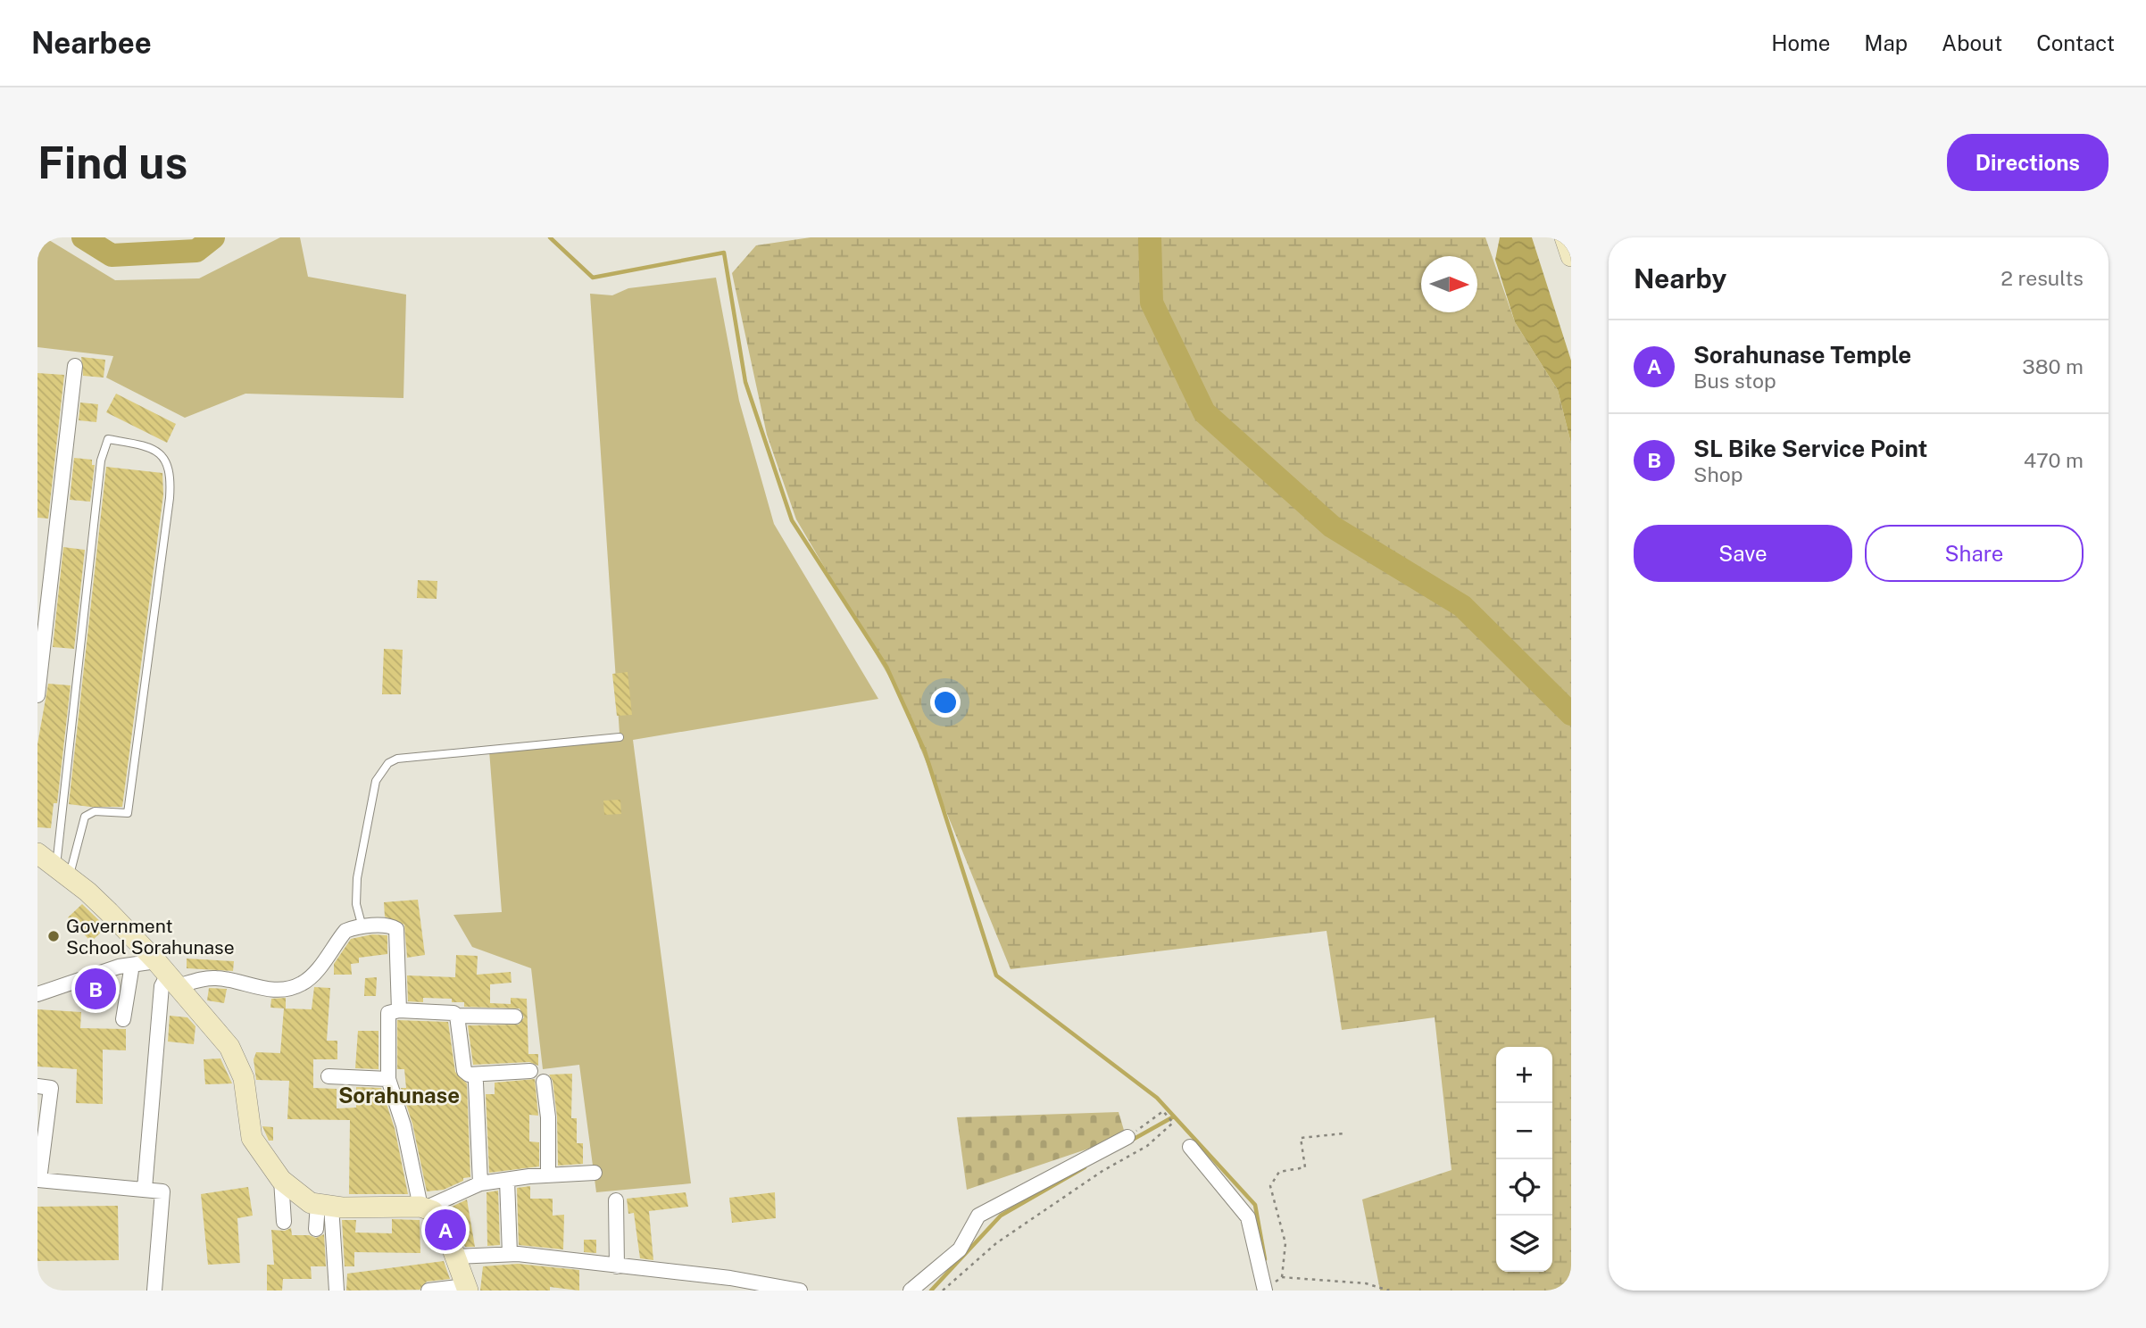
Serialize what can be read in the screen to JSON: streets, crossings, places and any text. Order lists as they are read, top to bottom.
{
  "districts": ["Sorahunase"],
  "places": ["Government School Sorahunase"],
  "north": "right",
  "page": {
    "header": "Nearbee",
    "nav": [
      "Home",
      "Map",
      "About",
      "Contact"
    ],
    "buttons": [
      "Directions",
      ["Save", "Share"]
    ],
    "title": "Find us",
    "heading": ["Nearby", "2 results"],
    "list": [
      {
        "mark": "A",
        "name": "Sorahunase Temple",
        "note": "Bus stop",
        "value": "380 m"
      },
      {
        "mark": "B",
        "name": "SL Bike Service Point",
        "note": "Shop",
        "value": "470 m"
      }
    ],
    "pins": ["B", "A"],
    "map_buttons": ["+", "−"]
  }
}
